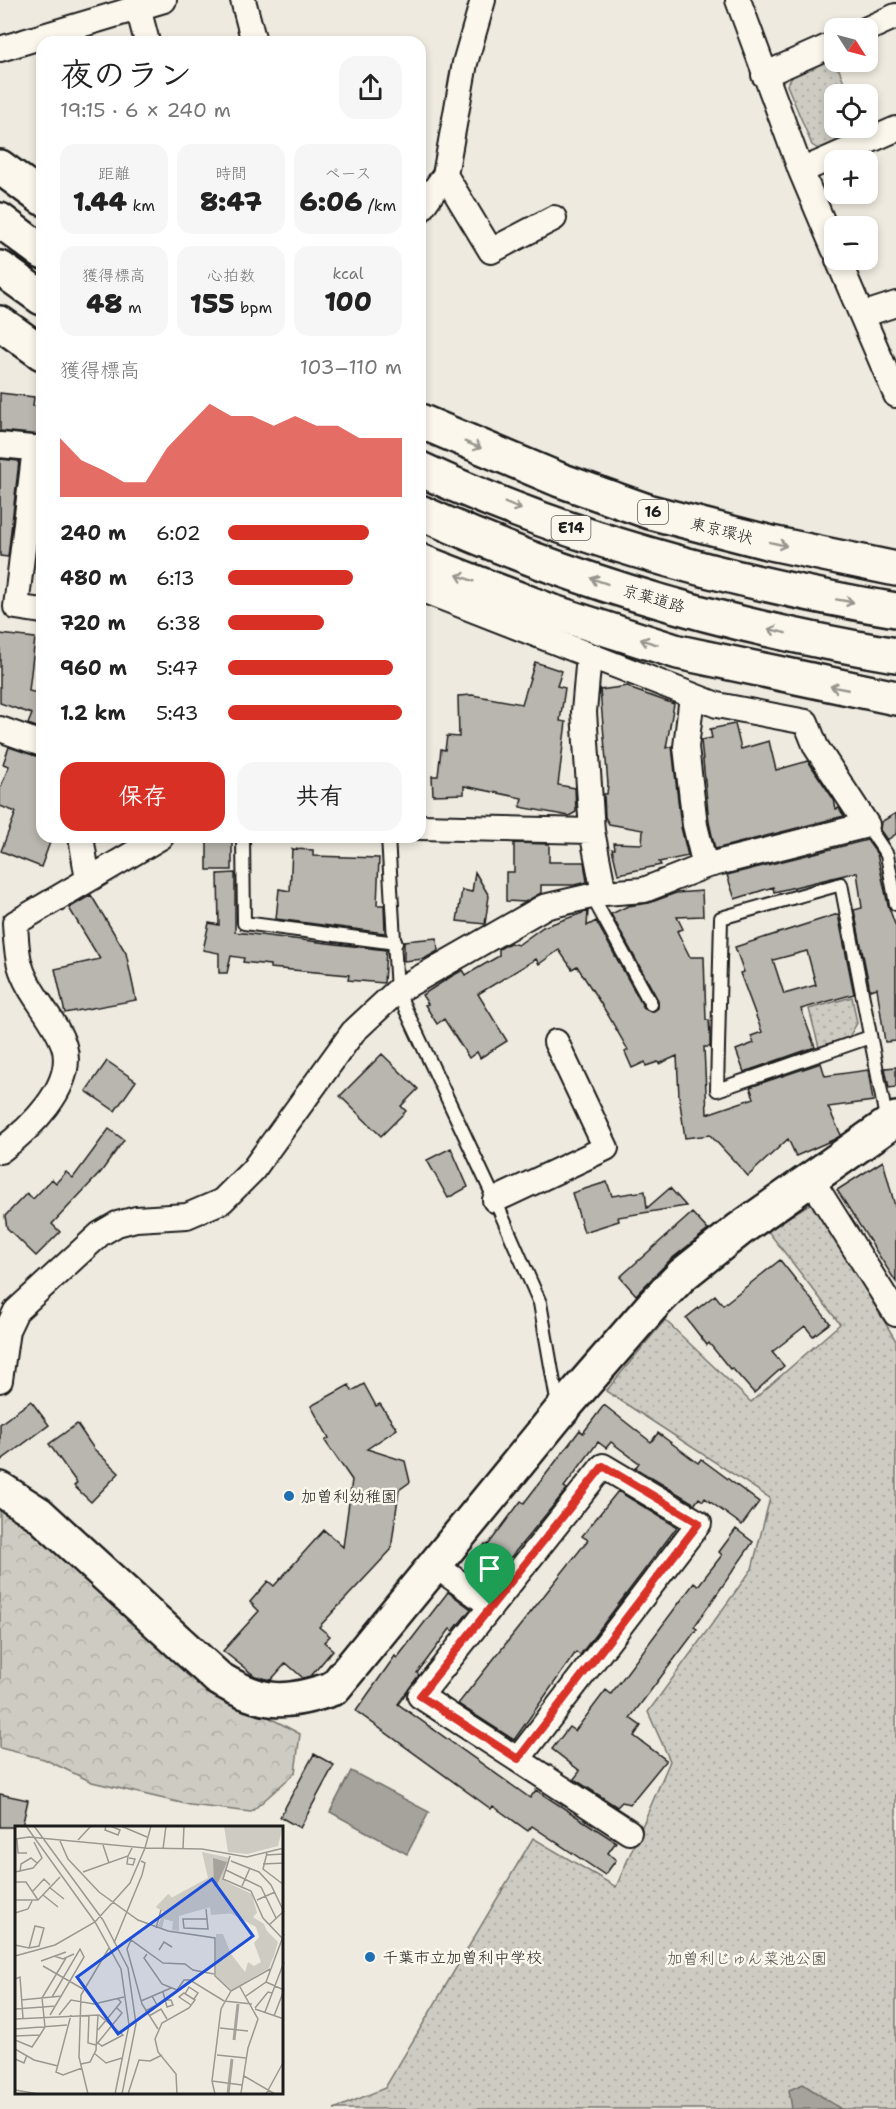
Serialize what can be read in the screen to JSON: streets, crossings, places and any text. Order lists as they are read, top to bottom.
{
  "streets": {
    "main road": [
      "16",
      "E14",
      "東京環状",
      "京葉道路"
    ]
  },
  "parks": ["加曽利じゅん菜池公園"],
  "places": ["加曽利幼稚園", "千葉市立加曽利中学校"],
  "north": "bottom right",
  "page": {
    "map_buttons": ["+", "−"],
    "heading": ["夜のラン", "19:15 · 6 × 240 m"],
    "stats": [
      ["距離", "1.44 km"],
      ["時間", "8:47"],
      ["ペース", "6:06 /km"],
      ["獲得標高", "48 m"],
      ["心拍数", "155 bpm"],
      ["kcal", "100"]
    ],
    "chart": ["獲得標高", "103–110 m"],
    "list": [
      {
        "name": "240 m",
        "note": "6:02"
      },
      {
        "name": "480 m",
        "note": "6:13"
      },
      {
        "name": "720 m",
        "note": "6:38"
      },
      {
        "name": "960 m",
        "note": "5:47"
      },
      {
        "name": "1.2 km",
        "note": "5:43"
      }
    ],
    "buttons": ["保存", "共有"]
  }
}
